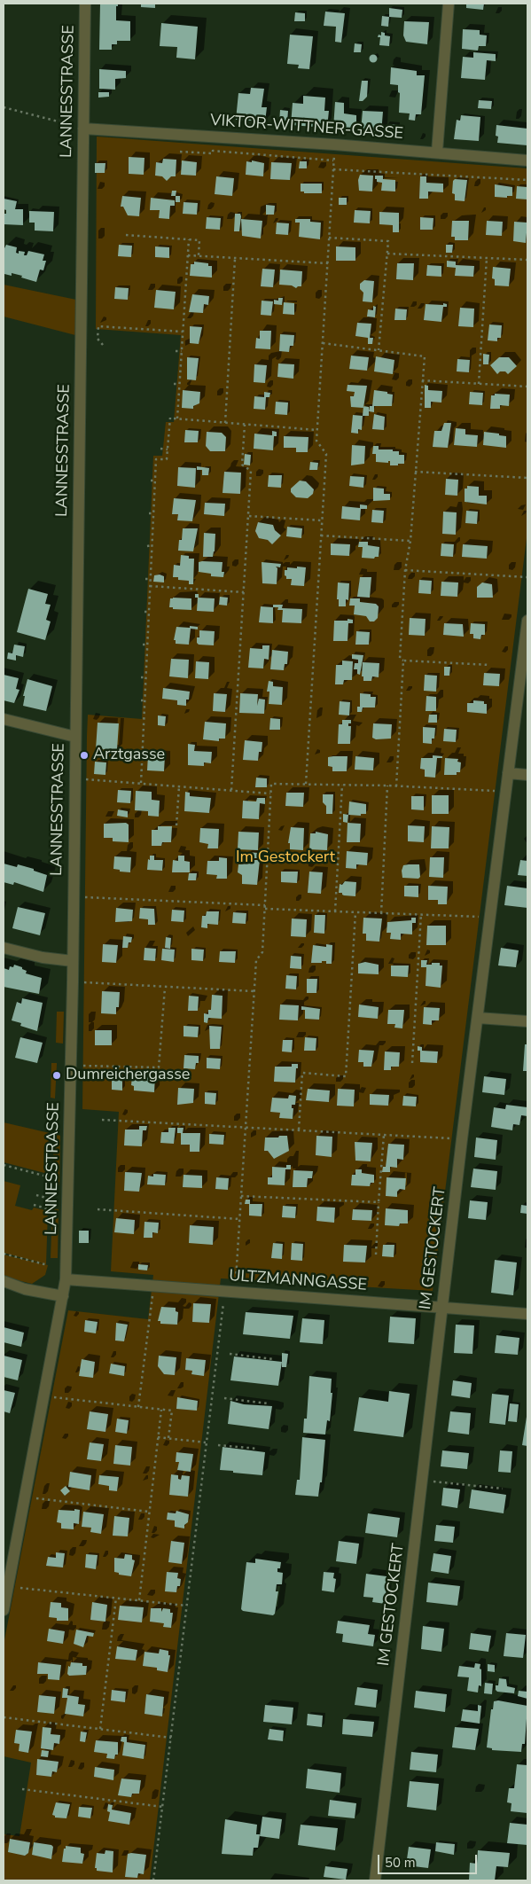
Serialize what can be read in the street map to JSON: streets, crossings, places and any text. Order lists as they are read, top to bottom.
{
  "streets": {
    "street": [
      "LANNESSTRASSE",
      "VIKTOR-WITTNER-GASSE",
      "IM GESTOCKERT",
      "ULTZMANNGASSE"
    ]
  },
  "crossings": [
    ["LANNESSTRASSE", "VIKTOR-WITTNER-GASSE"],
    ["LANNESSTRASSE", "ULTZMANNGASSE"],
    ["IM GESTOCKERT", "ULTZMANNGASSE"]
  ],
  "parks": ["Im Gestockert"],
  "places": ["Arztgasse", "Dumreichergasse"],
  "scale_bar": "50 m"
}
